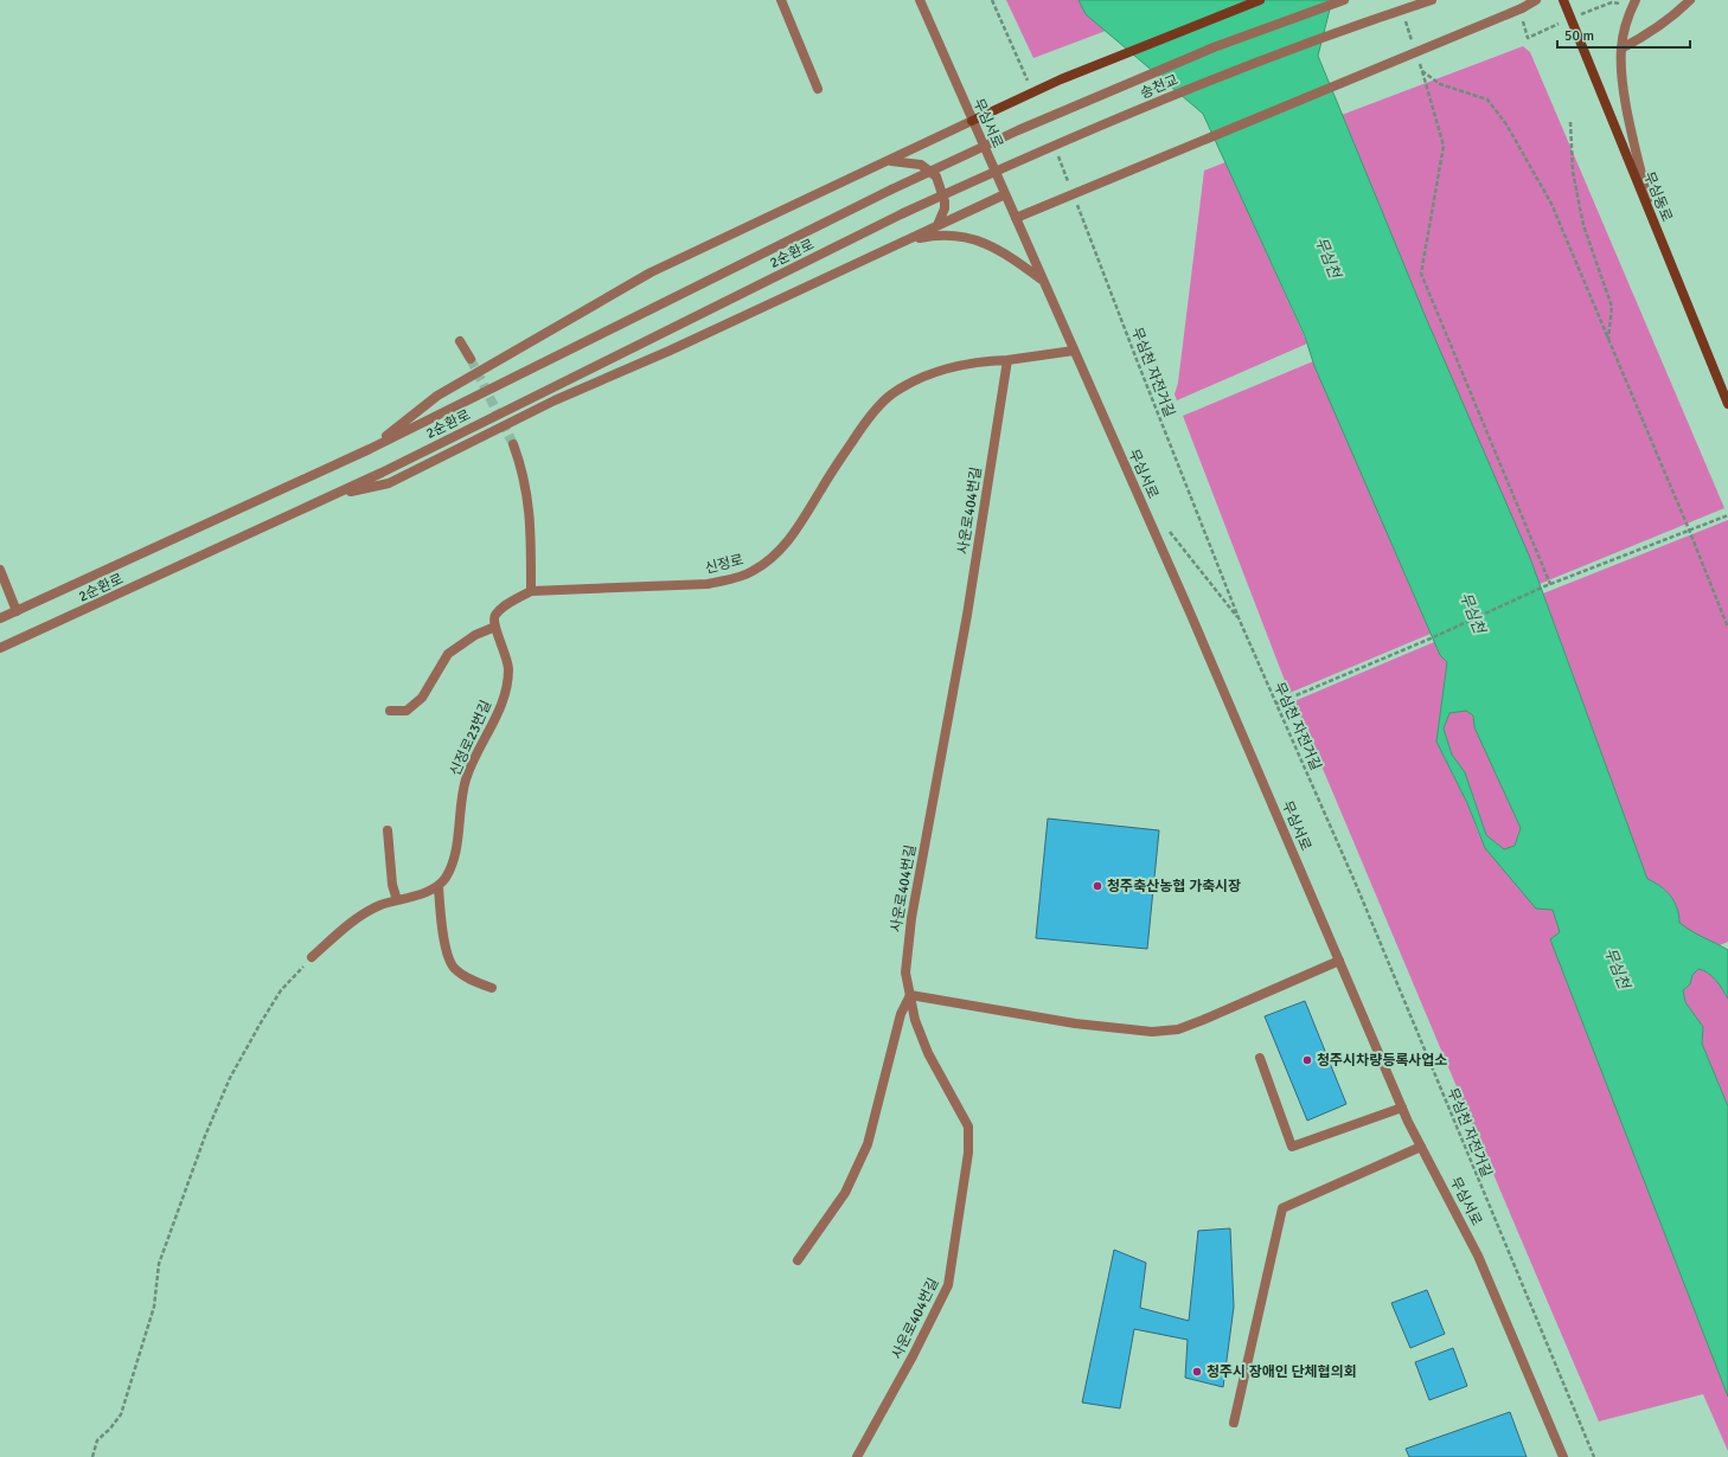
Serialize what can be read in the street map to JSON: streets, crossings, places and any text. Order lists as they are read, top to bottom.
{
  "streets": {
    "main road": ["무심동로"],
    "street": [
      "송천교",
      "무심서로",
      "2순환로",
      "사운로404번길",
      "신정로",
      "신정로23번길"
    ],
    "path": ["무심천 자전거길"]
  },
  "crossings": [
    ["송천교", "2순환로"],
    ["사운로404번길", "신정로"]
  ],
  "water": ["무심천"],
  "places": ["청주축산농협 가축시장", "청주시차량등록사업소", "청주시 장애인 단체협의회"],
  "scale_bar": "50 m"
}
